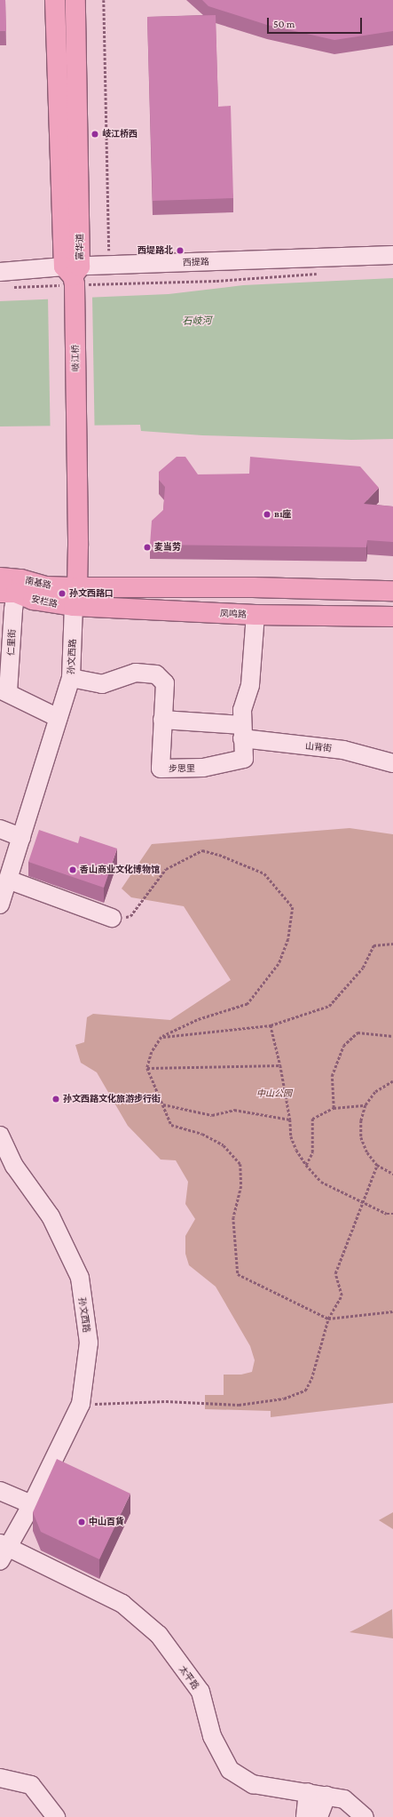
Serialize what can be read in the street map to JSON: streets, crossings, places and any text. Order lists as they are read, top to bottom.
{
  "streets": {
    "main road": [
      "富华道",
      "岐江桥",
      "南基路",
      "安栏路",
      "凤鸣路",
      "孙文西路"
    ],
    "street": [
      "西提路",
      "仁里街",
      "山背街",
      "步思里",
      "太平路"
    ]
  },
  "crossings": [
    ["富华道", "西提路"],
    ["富华道", "岐江桥"],
    ["西提路", "岐江桥"],
    ["岐江桥", "孙文西路"],
    ["南基路", "安栏路"],
    ["南基路", "凤鸣路"],
    ["南基路", "孙文西路"],
    ["安栏路", "凤鸣路"],
    ["安栏路", "仁里街"],
    ["安栏路", "孙文西路"],
    ["凤鸣路", "孙文西路"],
    ["凤鸣路", "步思里"],
    ["仁里街", "孙文西路"],
    ["孙文西路", "步思里"],
    ["孙文西路", "太平路"],
    ["山背街", "步思里"]
  ],
  "water": ["石岐河"],
  "parks": ["中山公园"],
  "places": [
    "岐江桥西",
    "西堤路北",
    "B1座",
    "麦当劳",
    "孙文西路口",
    "香山商业文化博物馆",
    "孙文西路文化旅游步行街",
    "中山百貨"
  ],
  "scale_bar": "50 m"
}
